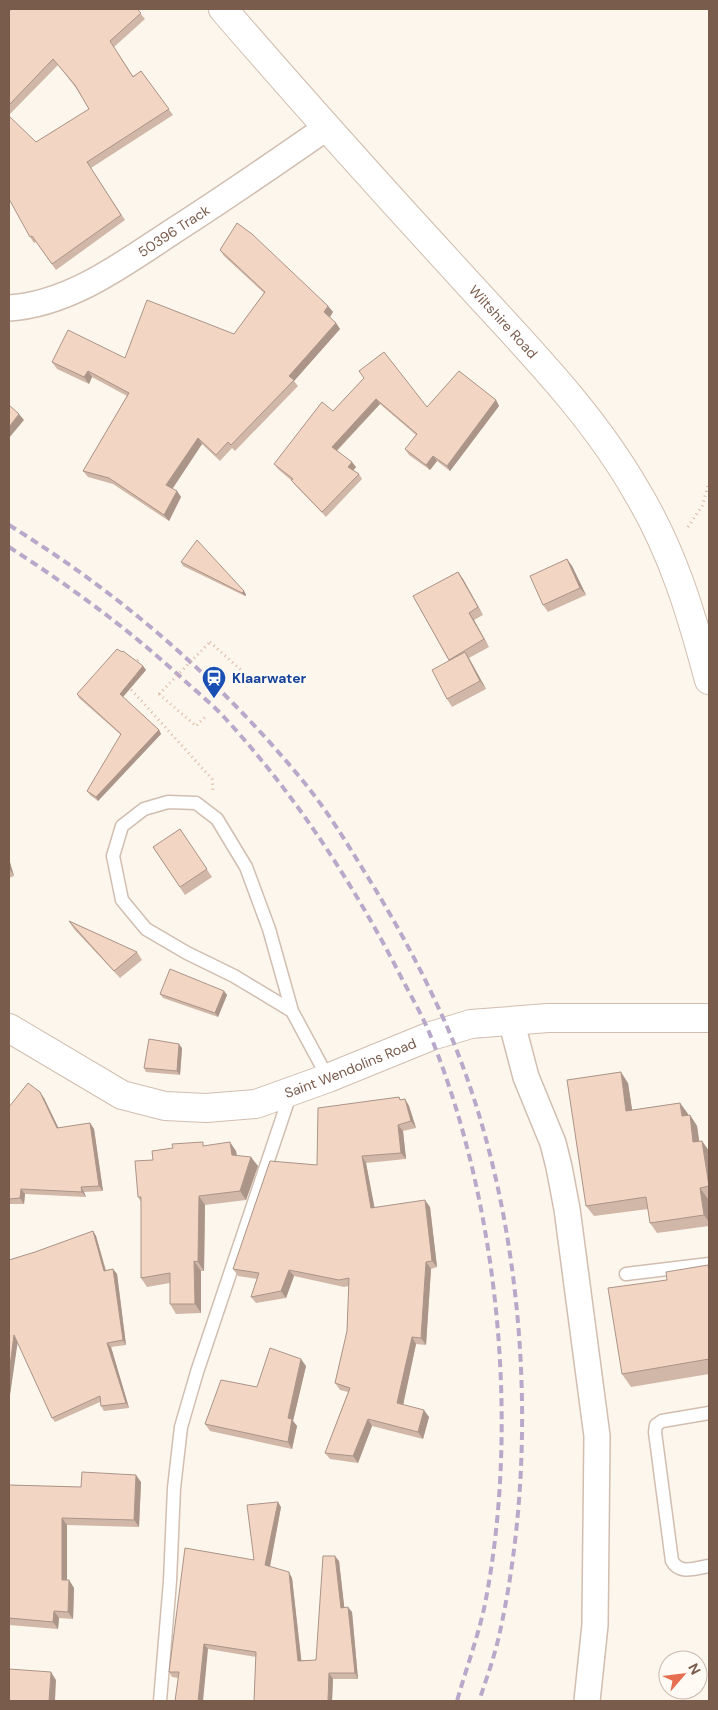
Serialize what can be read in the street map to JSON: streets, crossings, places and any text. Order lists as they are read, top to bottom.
{
  "streets": {
    "street": ["50396 Track", "Wiltshire Road", "Saint Wendolins Road"]
  },
  "crossings": [
    ["50396 Track", "Wiltshire Road"]
  ],
  "places": {
    "station": ["Klaarwater"]
  },
  "north": "top right"
}
